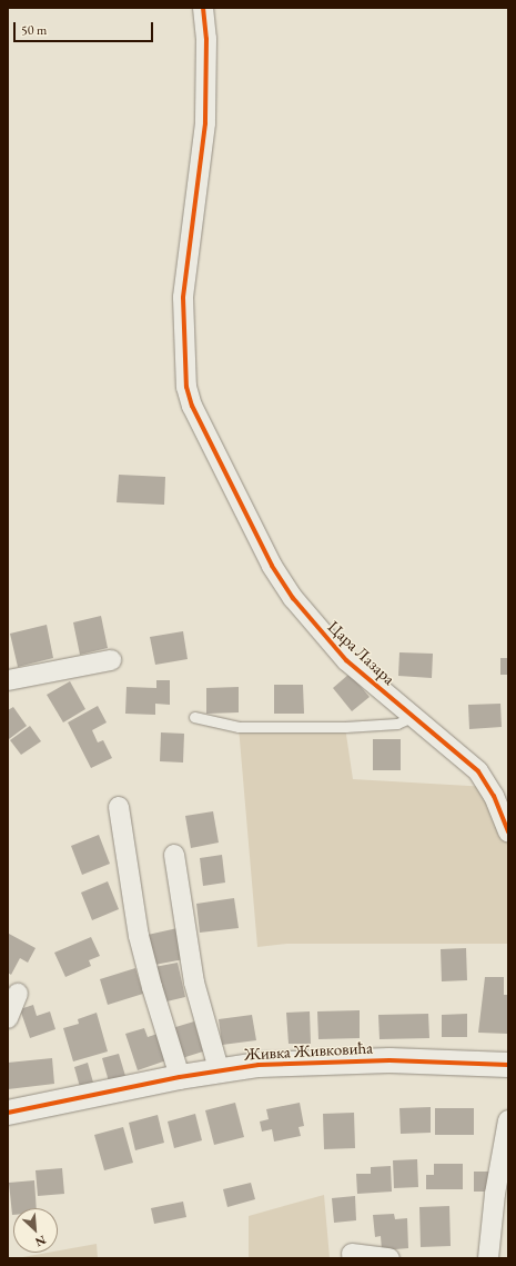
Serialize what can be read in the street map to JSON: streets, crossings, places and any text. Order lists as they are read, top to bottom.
{
  "streets": {
    "street": ["Цара Лазара", "Живка Живковића"]
  },
  "scale_bar": "50 m",
  "north": "bottom right"
}
